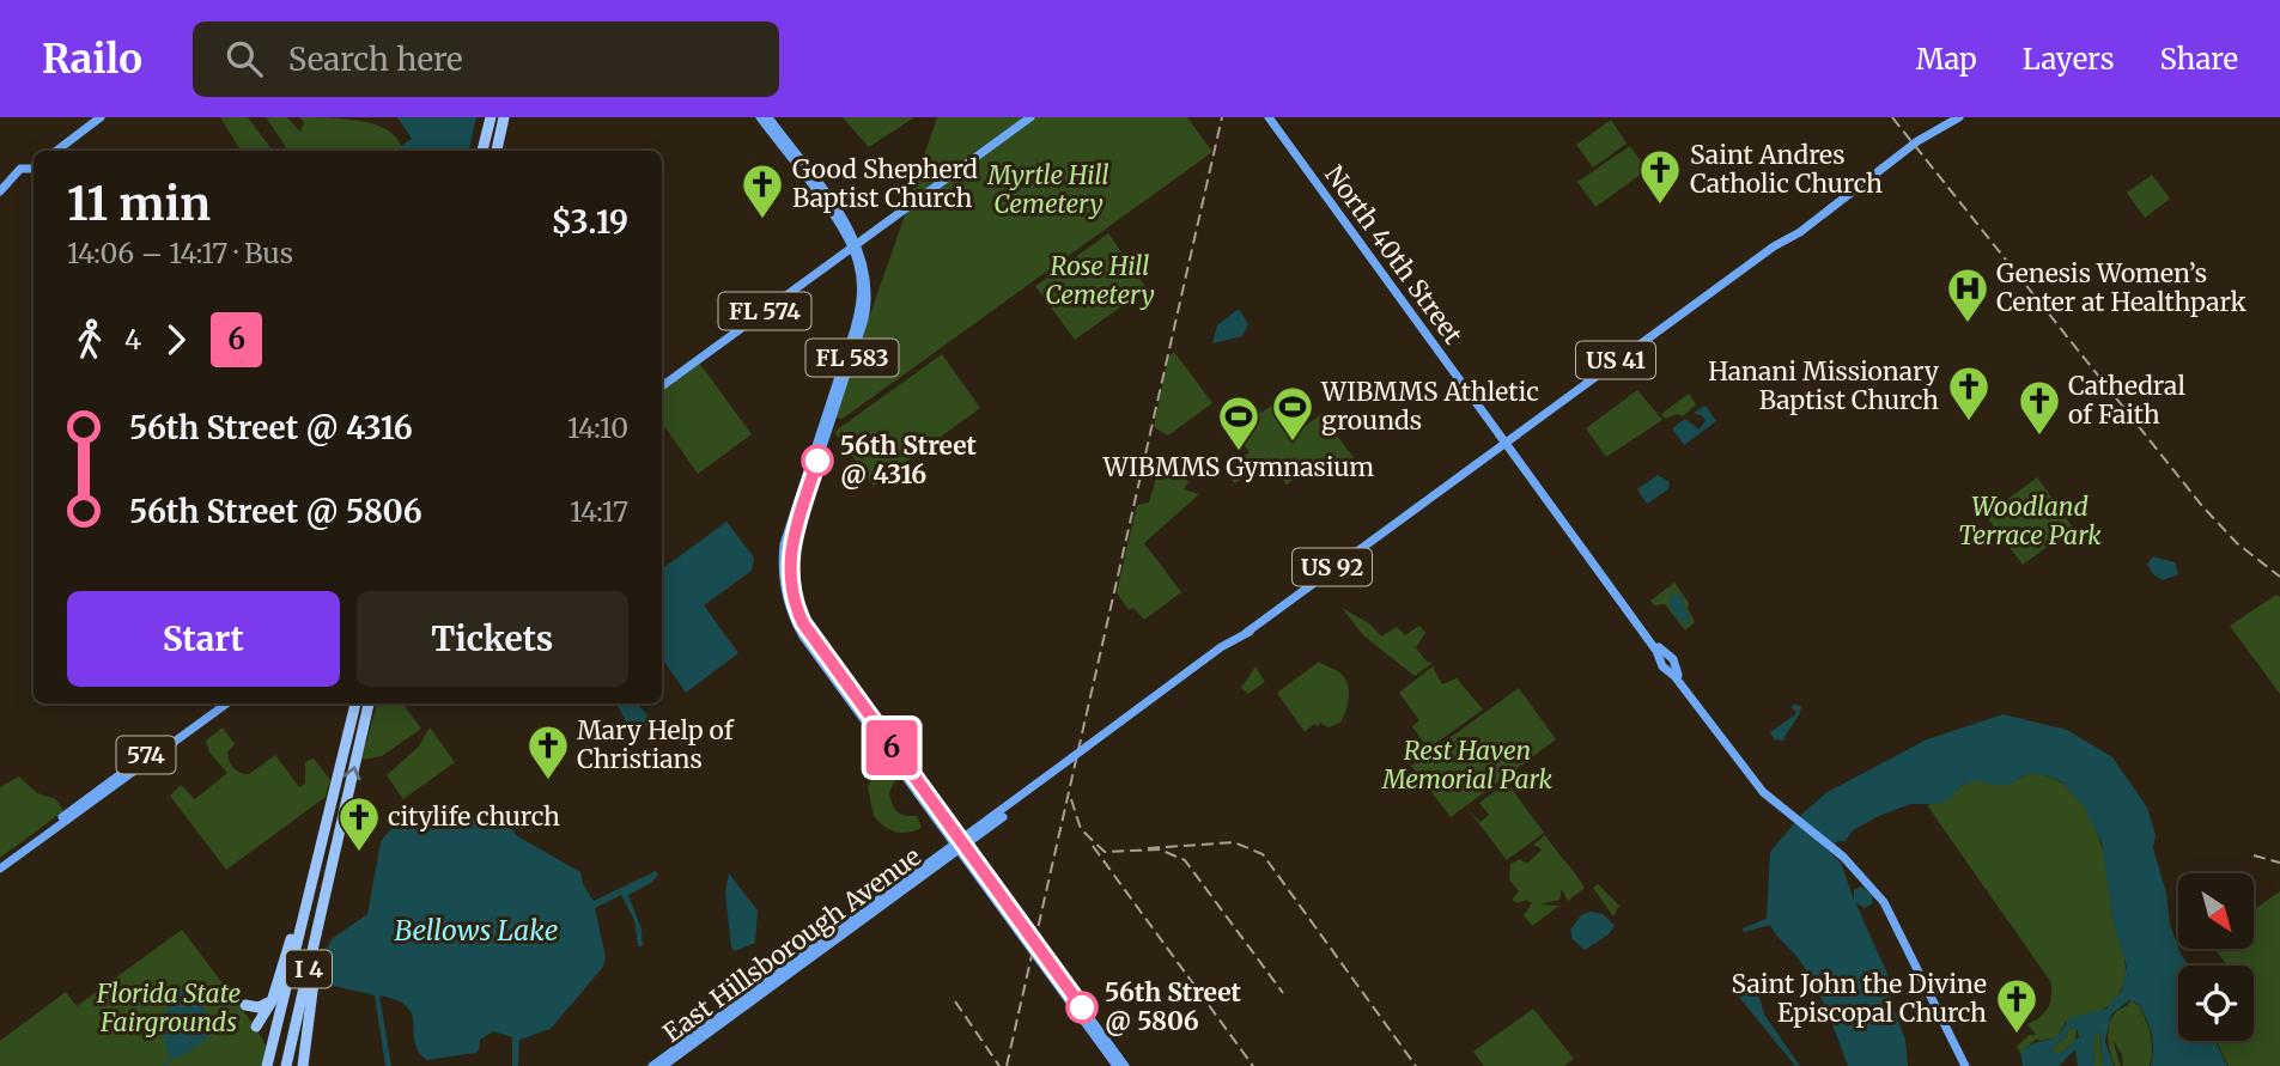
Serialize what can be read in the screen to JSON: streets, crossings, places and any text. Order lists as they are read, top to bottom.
{
  "streets": {
    "highway": ["I 4"],
    "main road": [
      "North 40th Street",
      "FL 574",
      "FL 583",
      "US 41",
      "US 92",
      "574",
      "East Hillsborough Avenue"
    ]
  },
  "crossings": [
    ["North 40th Street", "East Hillsborough Avenue"],
    ["FL 574", "FL 583"],
    ["FL 583", "East Hillsborough Avenue"]
  ],
  "water": ["Bellows Lake"],
  "parks": [
    "Myrtle Hill Cemetery",
    "Rose Hill Cemetery",
    "Woodland Terrace Park",
    "Rest Haven Memorial Park",
    "Florida State Fairgrounds"
  ],
  "places": {
    "church": [
      "Saint Andres Catholic Church",
      "Good Shepherd Baptist Church",
      "Hanani Missionary Baptist Church",
      "Cathedral of Faith",
      "Mary Help of Christians",
      "citylife church",
      "Saint John the Divine Episcopal Church"
    ],
    "hospital": ["Genesis Women’s Center at Healthpark"],
    "sports": ["WIBMMS Athletic grounds", "WIBMMS Gymnasium"],
    "other": ["56th Street @ 4316", "56th Street @ 5806"]
  },
  "lines": ["bus line 6"],
  "north": "bottom right",
  "page": {
    "header": "Railo",
    "search": "Search here",
    "nav": ["Map", "Layers", "Share"],
    "on_map": "6",
    "heading": ["11 min", "14:06 – 14:17 · Bus", "$3.19"],
    "legs": ["4", "6"],
    "list": [
      {
        "name": "56th Street @ 4316",
        "value": "14:10"
      },
      {
        "name": "56th Street @ 5806",
        "value": "14:17"
      }
    ],
    "buttons": ["Start", "Tickets"]
  }
}
